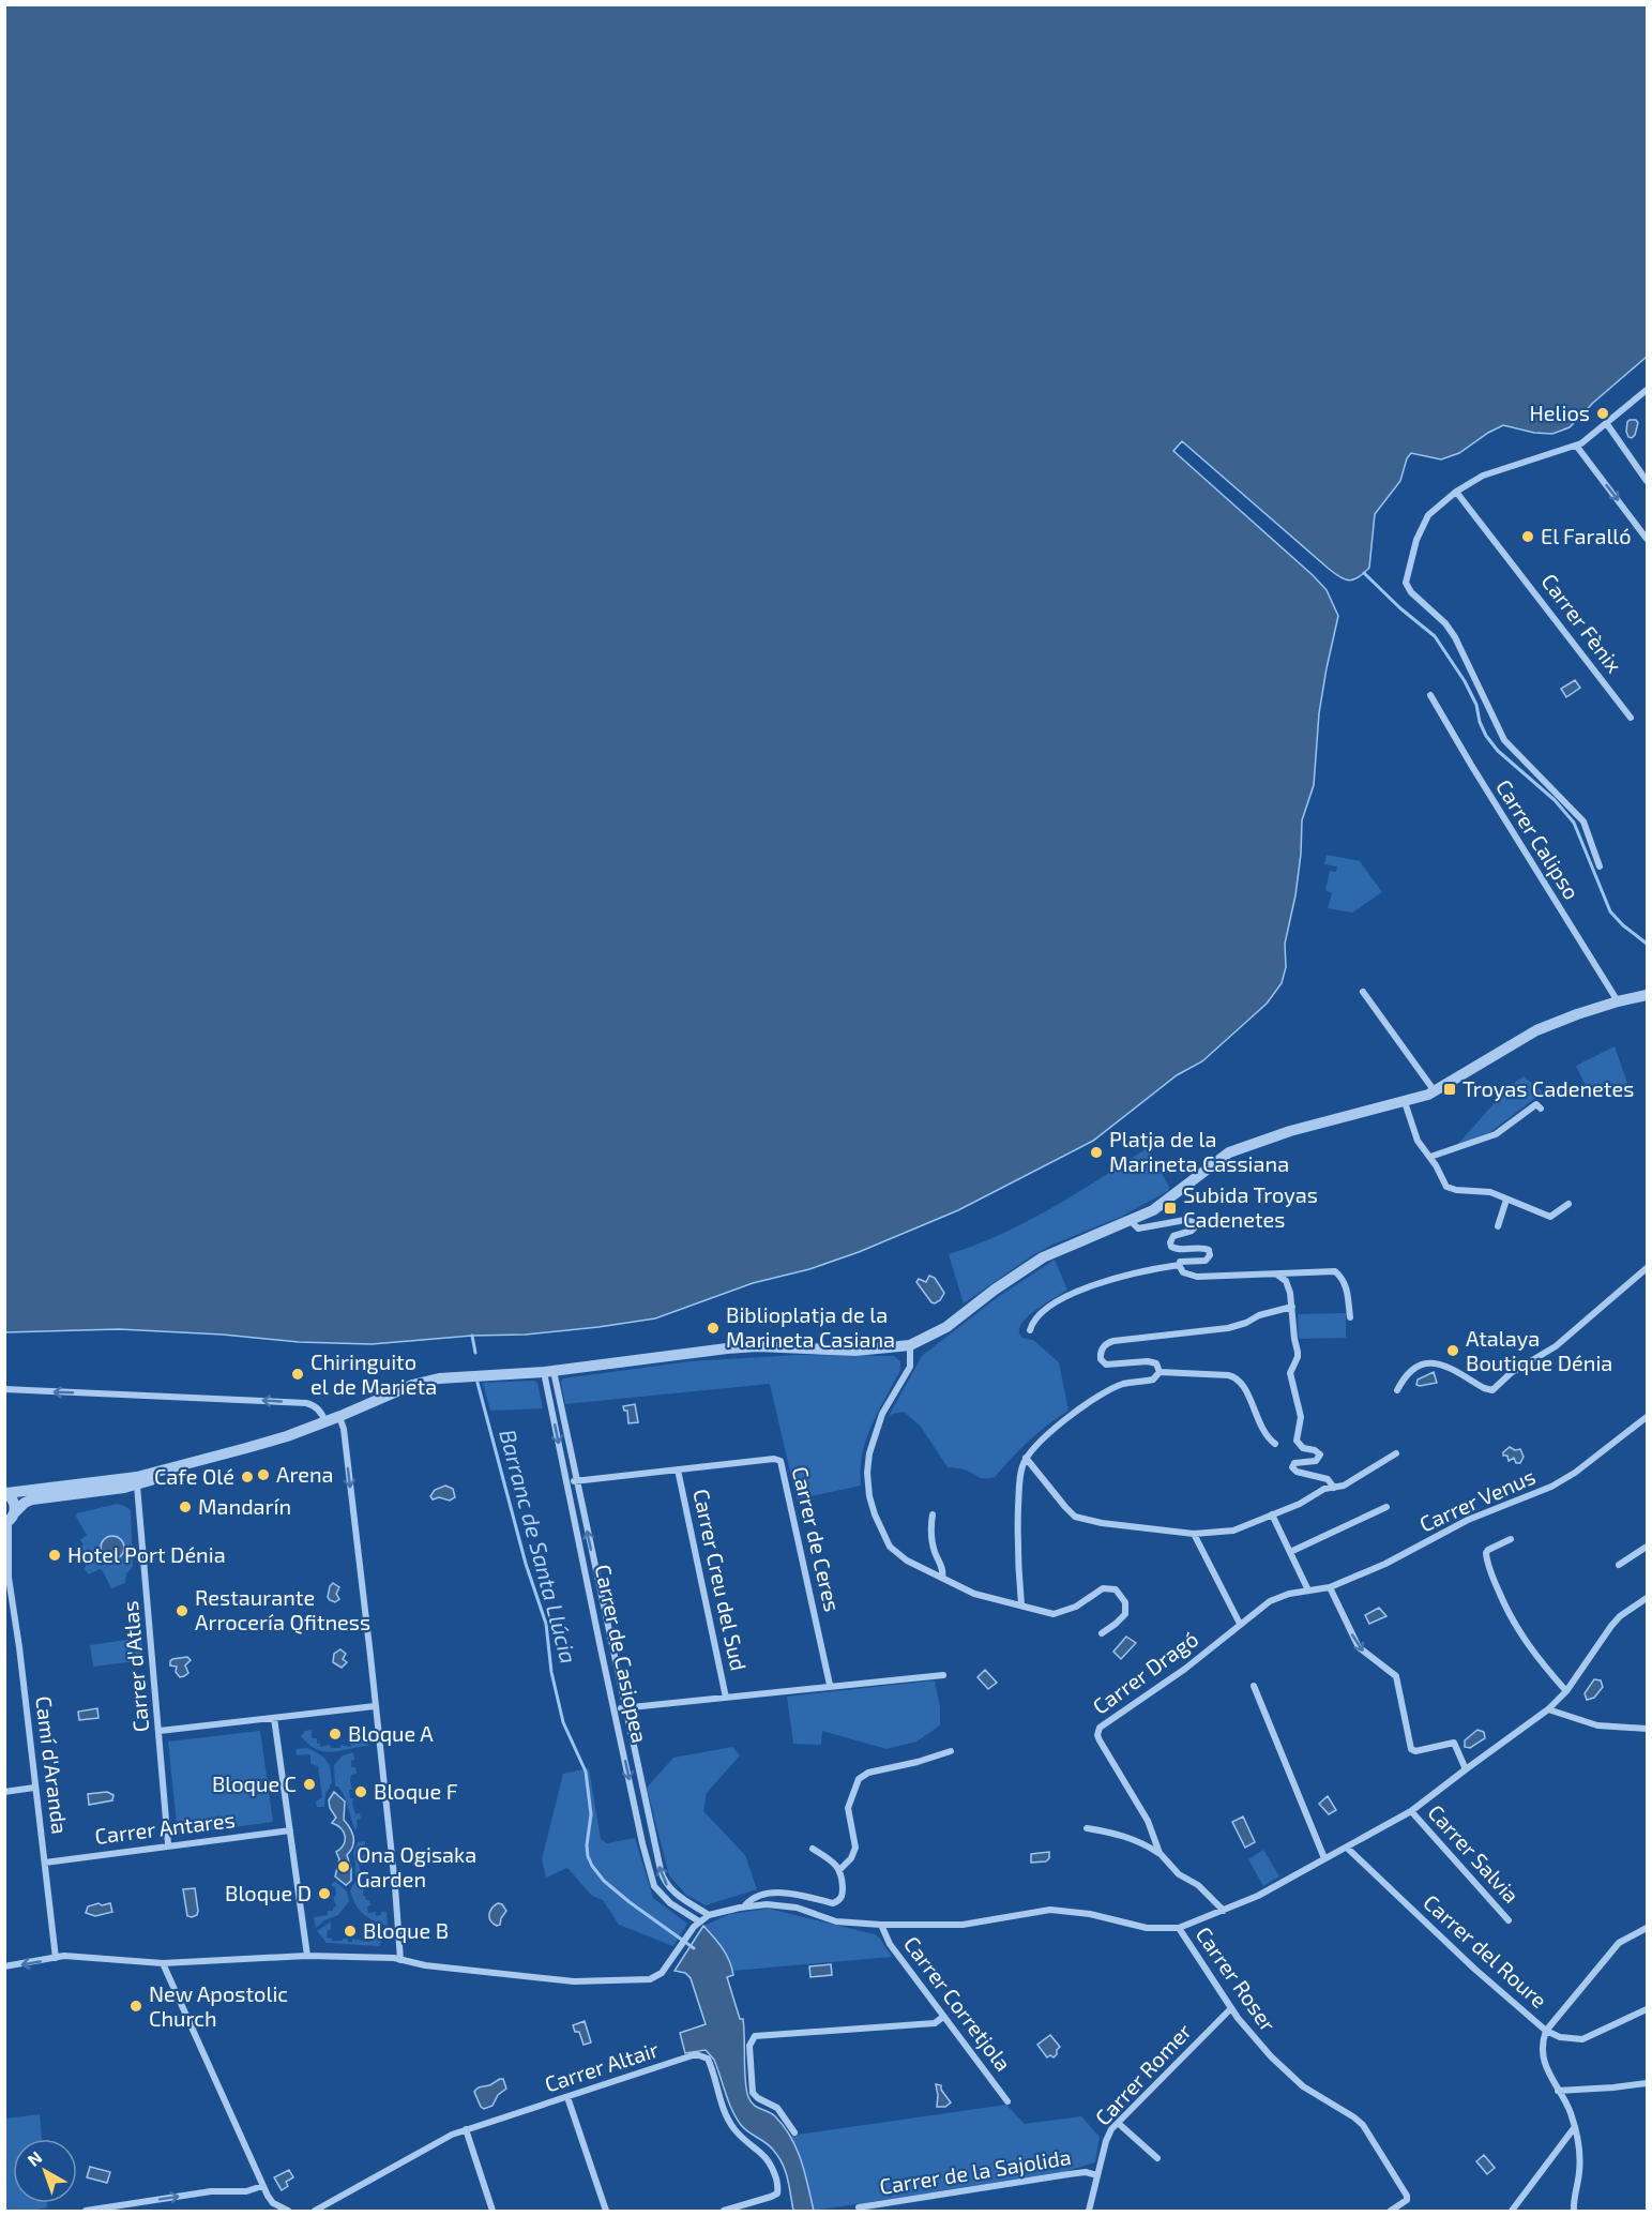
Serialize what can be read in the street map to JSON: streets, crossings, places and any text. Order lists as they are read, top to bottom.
{
  "streets": {
    "street": [
      "Carrer Fènix",
      "Carrer Calipso",
      "Carrer Venus",
      "Carrer de Ceres",
      "Carrer Creu del Sud",
      "Carrer de Casiopea",
      "Carrer d'Atlas",
      "Carrer Dragó",
      "Camí d'Aranda",
      "Carrer Antares",
      "Carrer Salvia",
      "Carrer del Roure",
      "Carrer Roser",
      "Carrer Corretjola",
      "Carrer Altair",
      "Carrer Romer",
      "Carrer de la Sajolida"
    ]
  },
  "crossings": [
    ["Carrer Venus", "Carrer Dragó"],
    ["Carrer de Ceres", "Carrer Creu del Sud"],
    ["Carrer de Ceres", "Carrer de Casiopea"],
    ["Carrer d'Atlas", "Carrer Antares"],
    ["Camí d'Aranda", "Carrer Antares"],
    ["Carrer Roser", "Carrer Romer"],
    ["Carrer Romer", "Carrer de la Sajolida"]
  ],
  "water": ["Barranc de Santa Llúcia"],
  "places": {
    "other": [
      "Helios",
      "El Faralló",
      "Platja de la Marineta Cassiana",
      "Biblioplatja de la Marineta Casiana",
      "Atalaya Boutique Dénia",
      "Chiringuito el de Marieta",
      "Arena",
      "Cafe Olé",
      "Mandarín",
      "Hotel Port Dénia",
      "Restaurante Arrocería Qfitness",
      "Bloque A",
      "Bloque C",
      "Bloque F",
      "Ona Ogisaka Garden",
      "Bloque D",
      "Bloque B",
      "New Apostolic Church"
    ],
    "transit": ["Troyas Cadenetes", "Subida Troyas Cadenetes"]
  },
  "north": "top left"
}
